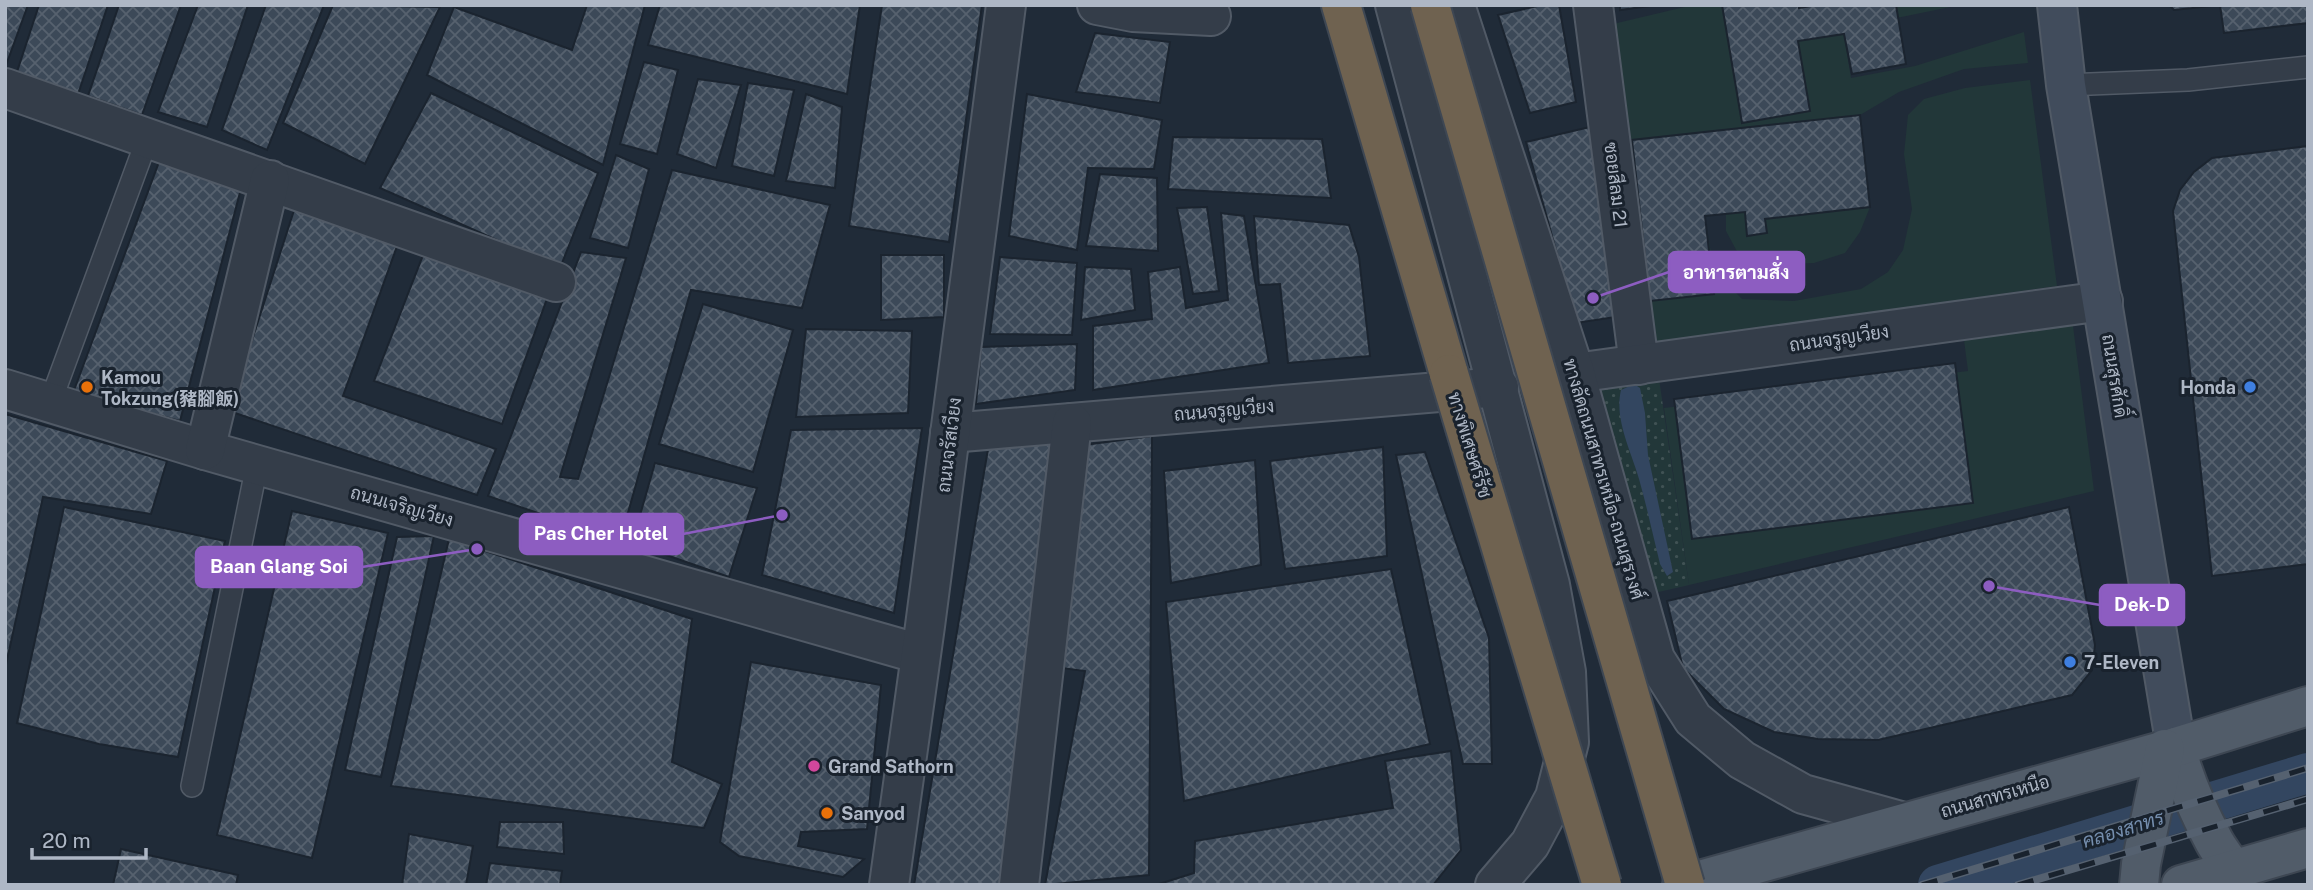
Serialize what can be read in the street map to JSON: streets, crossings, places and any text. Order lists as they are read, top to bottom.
{
  "streets": {
    "highway": ["ทางพิเศษศรีรัช"],
    "main road": ["ถนนสุรศักดิ์", "ถนนสาทรเหนือ"],
    "street": [
      "ซอยสีลม 21",
      "ถนนจรูญเวียง",
      "ถนนจรัสเวียง",
      "ทางลัดถนนสาทรเหนือ-ถนนสุรวงศ์",
      "ถนนเจริญเวียง"
    ]
  },
  "crossings": [
    ["ซอยสีลม 21", "ถนนจรูญเวียง"],
    ["ถนนจรูญเวียง", "ถนนสุรศักดิ์"],
    ["ถนนจรูญเวียง", "ถนนจรัสเวียง"],
    ["ถนนจรูญเวียง", "ทางลัดถนนสาทรเหนือ-ถนนสุรวงศ์"],
    ["ถนนสุรศักดิ์", "ถนนสาทรเหนือ"],
    ["ถนนจรัสเวียง", "ถนนเจริญเวียง"],
    ["ทางลัดถนนสาทรเหนือ-ถนนสุรวงศ์", "ถนนสาทรเหนือ"]
  ],
  "water": ["คลองสาทร"],
  "places": [
    "อาหารตามสั่ง",
    "Kamou Tokzung(豬腳飯)",
    "Honda",
    "Pas Cher Hotel",
    "Baan Glang Soi",
    "Dek-D",
    "7-Eleven",
    "Grand Sathorn",
    "Sanyod"
  ],
  "scale_bar": "20 m"
}
